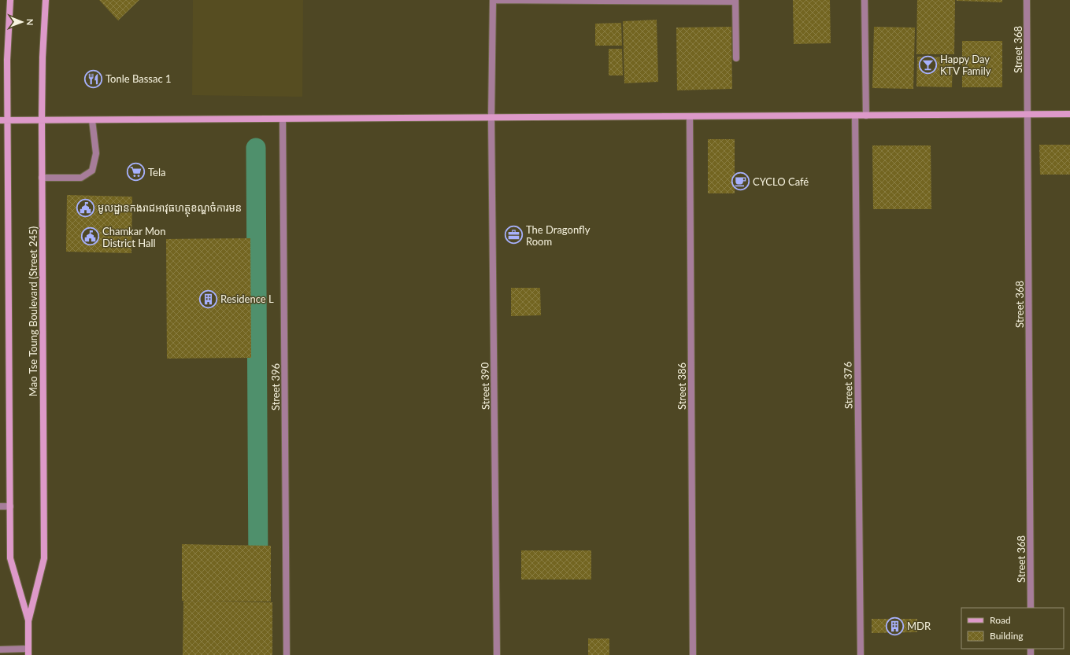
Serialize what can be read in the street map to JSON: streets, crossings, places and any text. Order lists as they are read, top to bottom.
{
  "streets": {
    "main road": ["Mao Tse Toung Boulevard (Street 245)"],
    "street": [
      "Street 368",
      "Street 376",
      "Street 390",
      "Street 386",
      "Street 396"
    ]
  },
  "places": {
    "bar": ["Happy Day KTV Family"],
    "restaurant": ["Tonle Bassac 1"],
    "supermarket": ["Tela"],
    "cafe": ["CYCLO Café"],
    "public building": ["មូលដ្ឋានកងរាជអាវុធហត្ថុខណ្ឌចំការមន", "Chamkar Mon District Hall"],
    "office": ["The Dragonfly Room"],
    "building": ["Residence L", "MDR"]
  },
  "legend": ["Road", "Building"],
  "north": "right"
}
